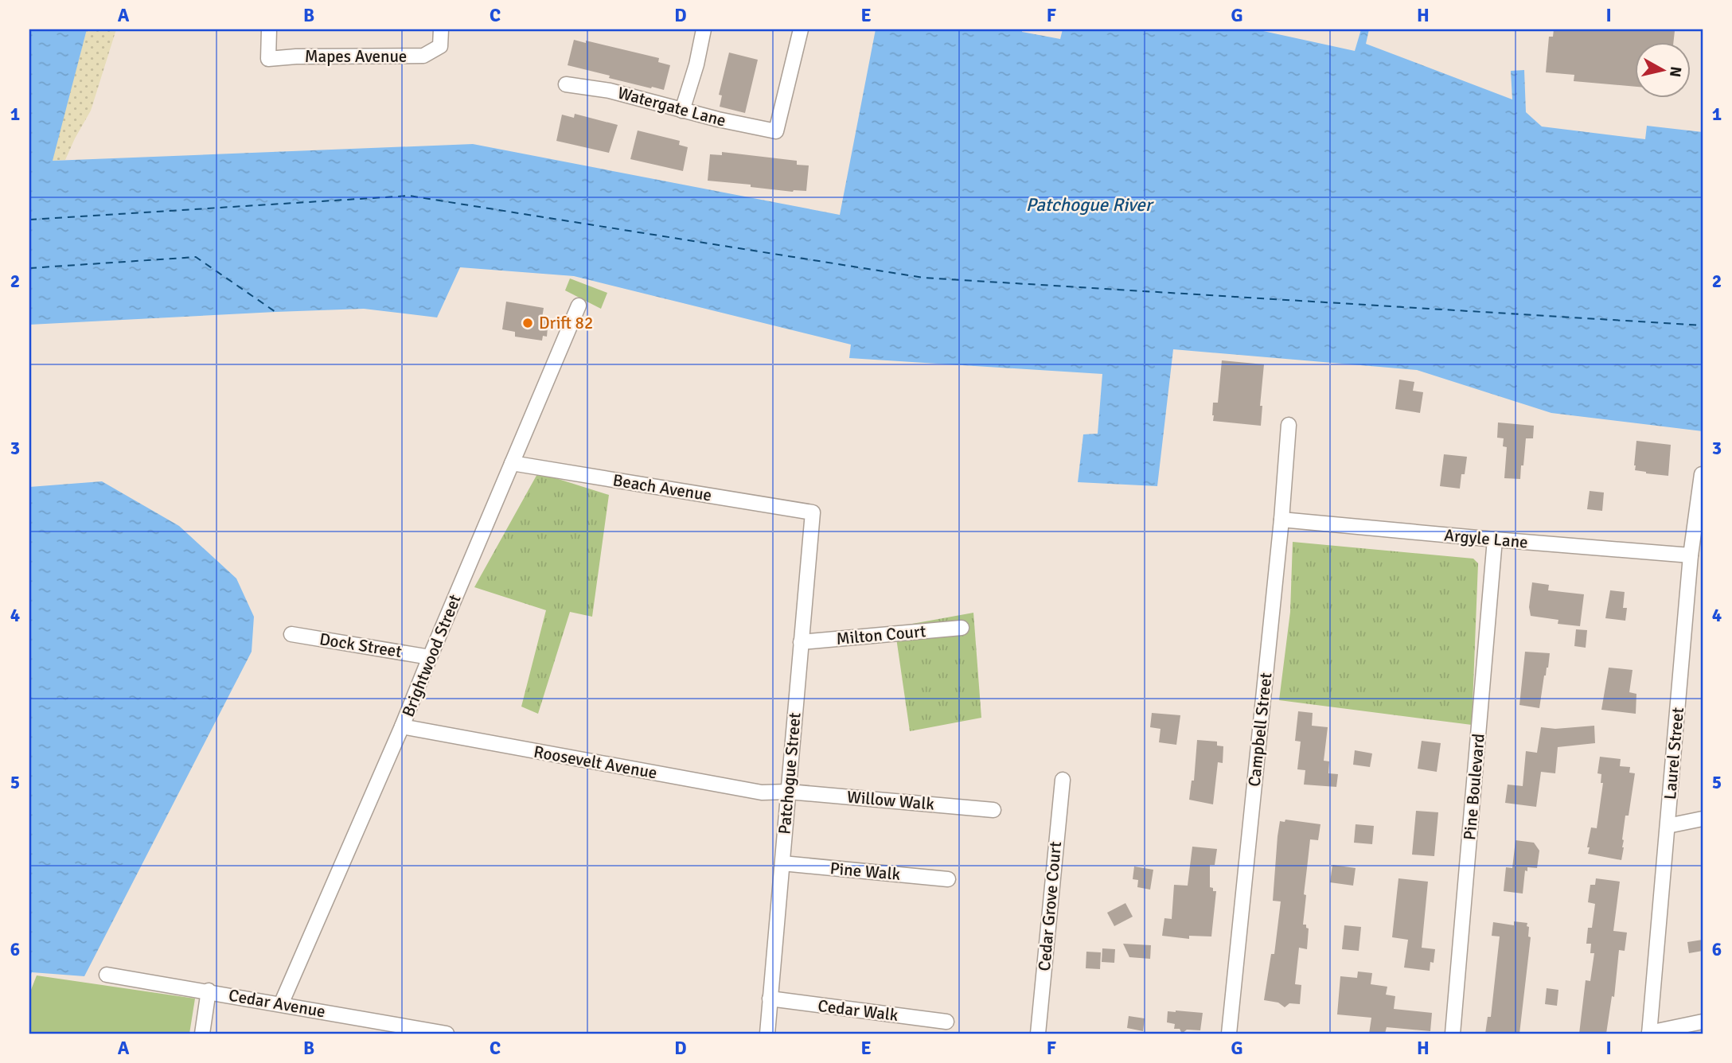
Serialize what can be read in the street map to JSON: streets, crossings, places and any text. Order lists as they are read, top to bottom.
{
  "streets": {
    "street": [
      "Mapes Avenue",
      "Watergate Lane",
      "Beach Avenue",
      "Argyle Lane",
      "Milton Court",
      "Dock Street",
      "Brightwood Street",
      "Campbell Street",
      "Laurel Street",
      "Roosevelt Avenue",
      "Patchogue Street",
      "Pine Boulevard",
      "Willow Walk",
      "Pine Walk",
      "Cedar Grove Court",
      "Cedar Avenue",
      "Cedar Walk"
    ]
  },
  "crossings": [
    ["Beach Avenue", "Brightwood Street"],
    ["Beach Avenue", "Patchogue Street"],
    ["Argyle Lane", "Campbell Street"],
    ["Argyle Lane", "Laurel Street"],
    ["Argyle Lane", "Pine Boulevard"],
    ["Milton Court", "Patchogue Street"],
    ["Dock Street", "Brightwood Street"],
    ["Brightwood Street", "Roosevelt Avenue"],
    ["Brightwood Street", "Cedar Avenue"],
    ["Roosevelt Avenue", "Patchogue Street"],
    ["Roosevelt Avenue", "Willow Walk"],
    ["Patchogue Street", "Willow Walk"],
    ["Patchogue Street", "Pine Walk"],
    ["Patchogue Street", "Cedar Walk"]
  ],
  "water": ["Patchogue River"],
  "places": ["Drift 82"],
  "north": "right",
  "grid": {
    "columns": [
      "A",
      "B",
      "C",
      "D",
      "E",
      "F",
      "G",
      "H",
      "I"
    ],
    "rows": [
      "1",
      "2",
      "3",
      "4",
      "5",
      "6"
    ]
  }
}
